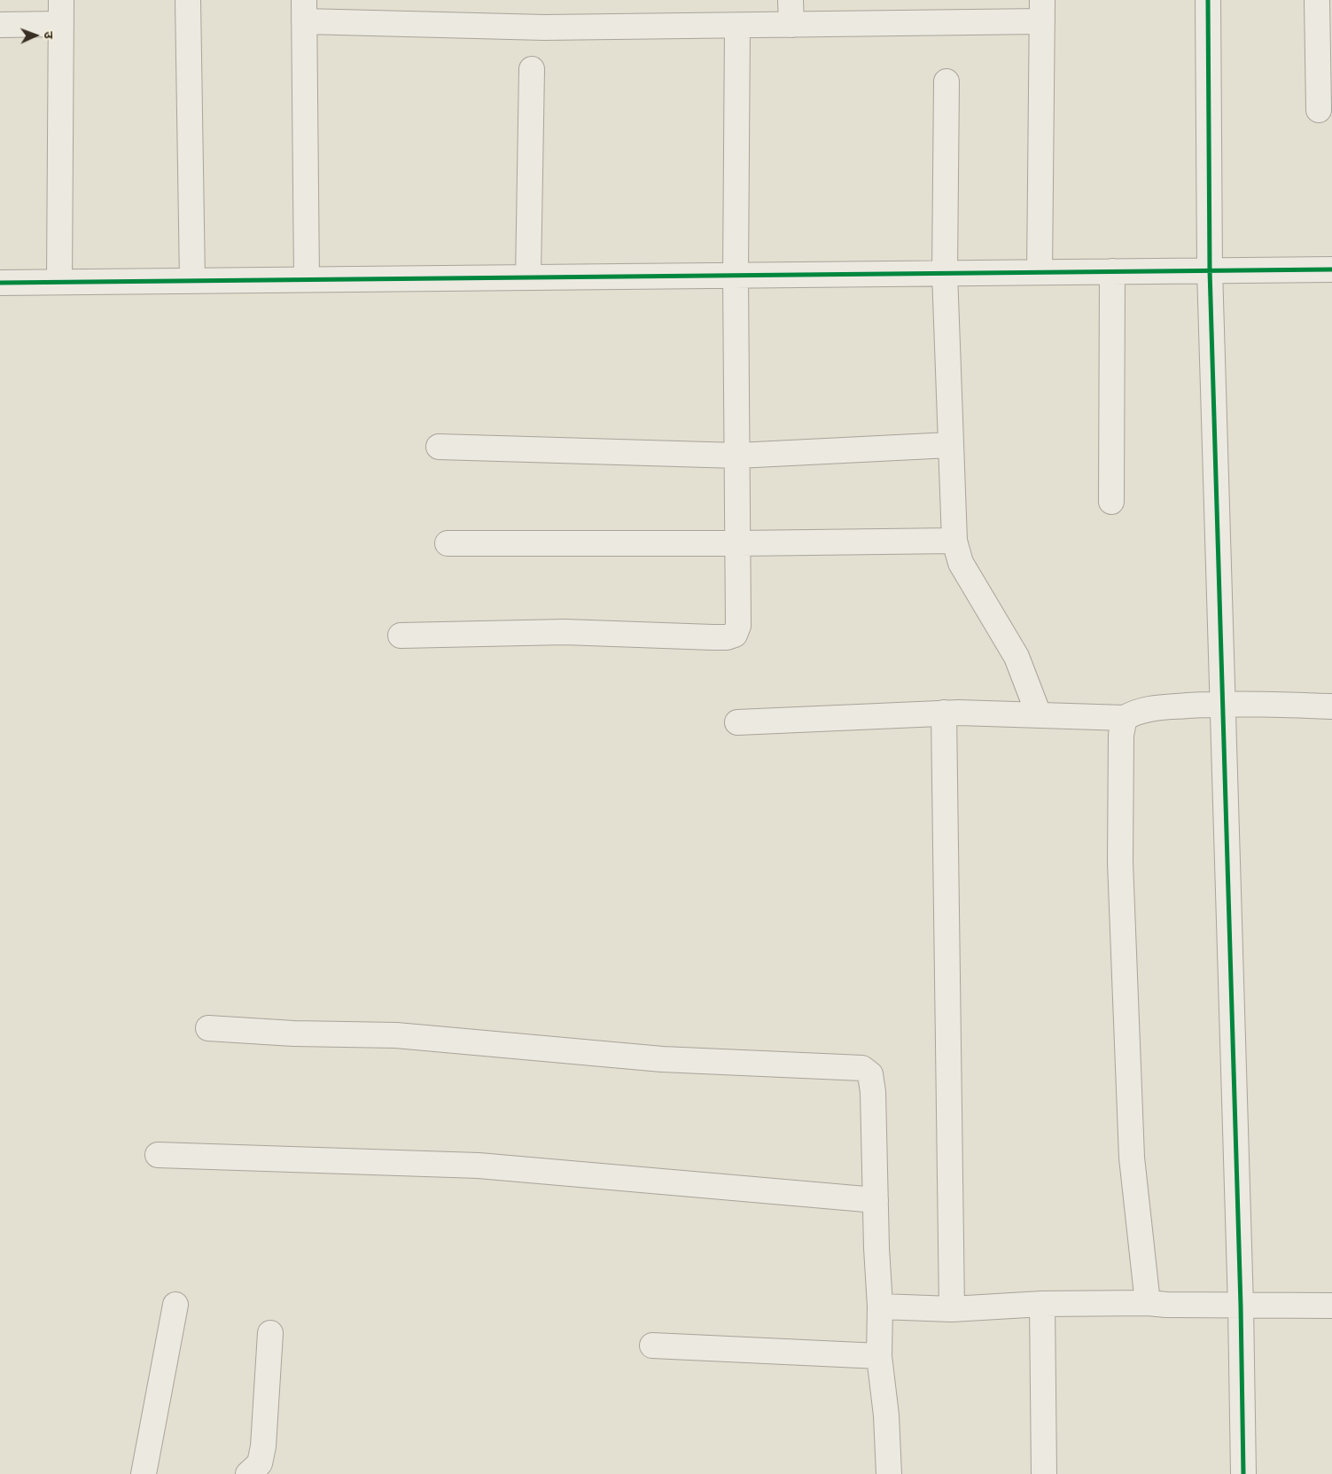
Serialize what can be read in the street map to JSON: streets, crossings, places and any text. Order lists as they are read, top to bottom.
{
  "north": "right"
}
